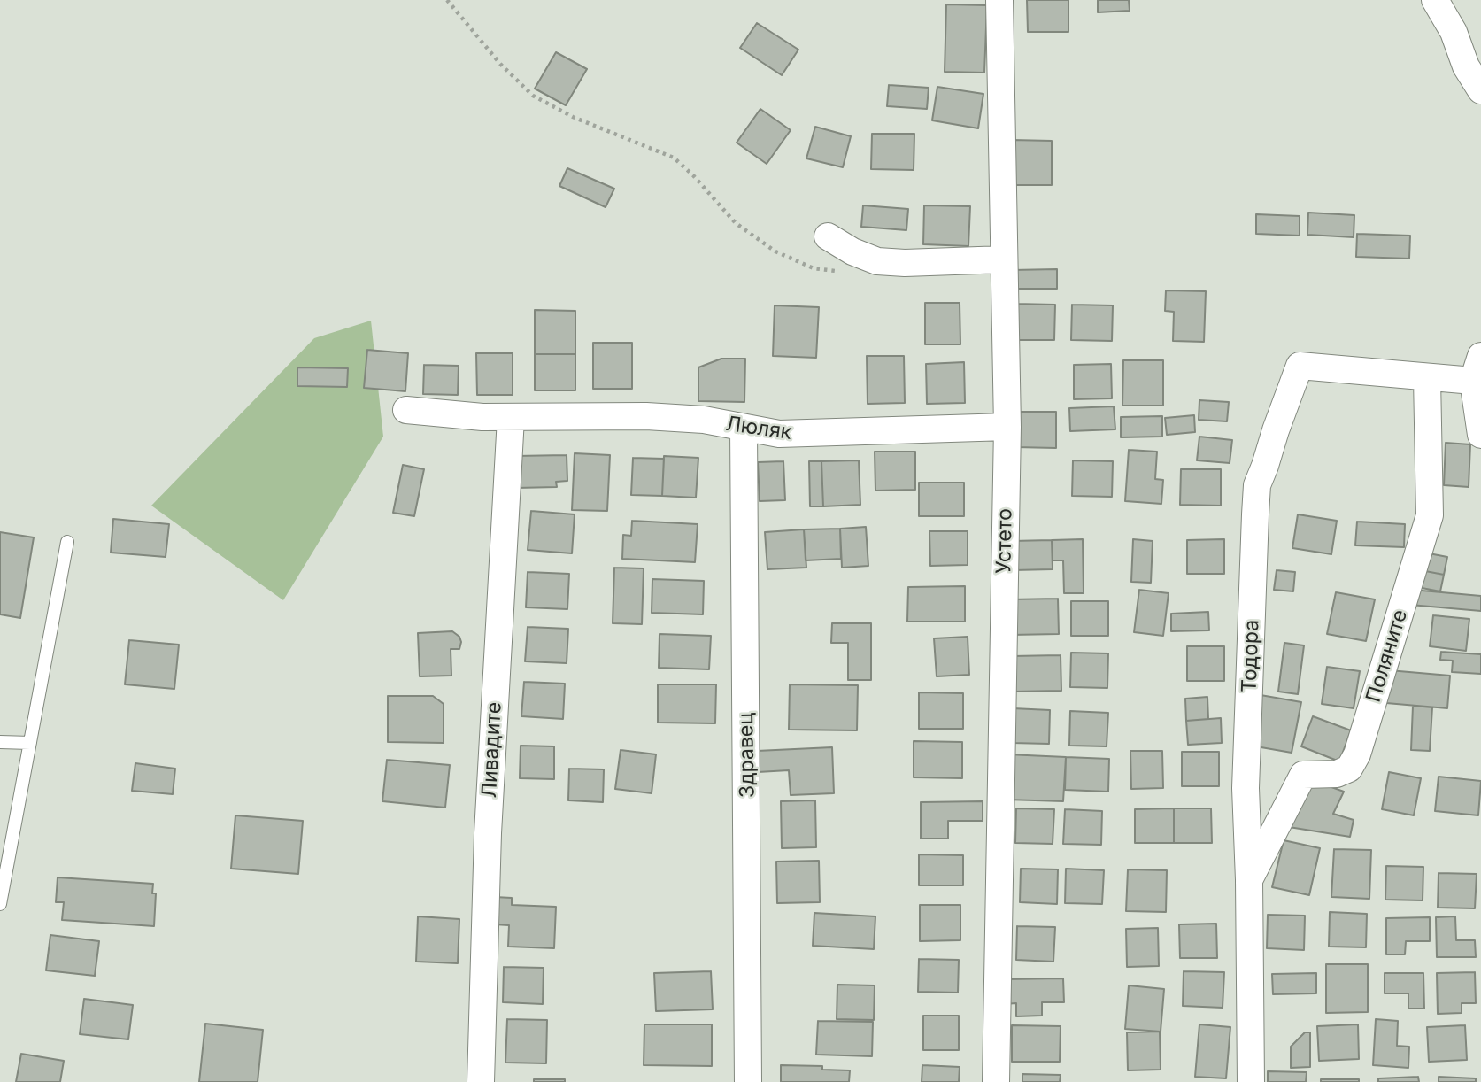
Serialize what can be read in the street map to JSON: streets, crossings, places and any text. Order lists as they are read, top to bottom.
{
  "streets": {
    "street": [
      "Люляк",
      "Устето",
      "Тодора",
      "Поляните",
      "Ливадите",
      "Здравец"
    ]
  },
  "crossings": [
    ["Люляк", "Устето"],
    ["Люляк", "Ливадите"],
    ["Люляк", "Здравец"],
    ["Тодора", "Поляните"]
  ]
}
